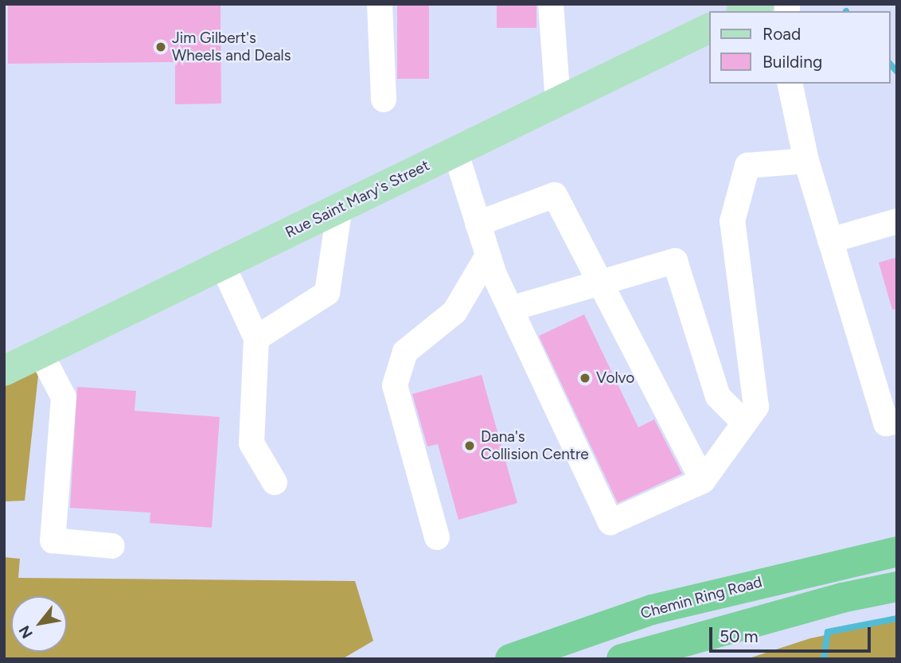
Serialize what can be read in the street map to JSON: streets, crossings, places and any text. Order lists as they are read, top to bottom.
{
  "streets": {
    "highway": ["Chemin Ring Road"],
    "main road": ["Rue Saint Mary's Street"]
  },
  "places": ["Jim Gilbert's Wheels and Deals", "Volvo", "Dana's Collision Centre"],
  "legend": ["Road", "Building"],
  "scale_bar": "50 m",
  "north": "bottom left"
}
